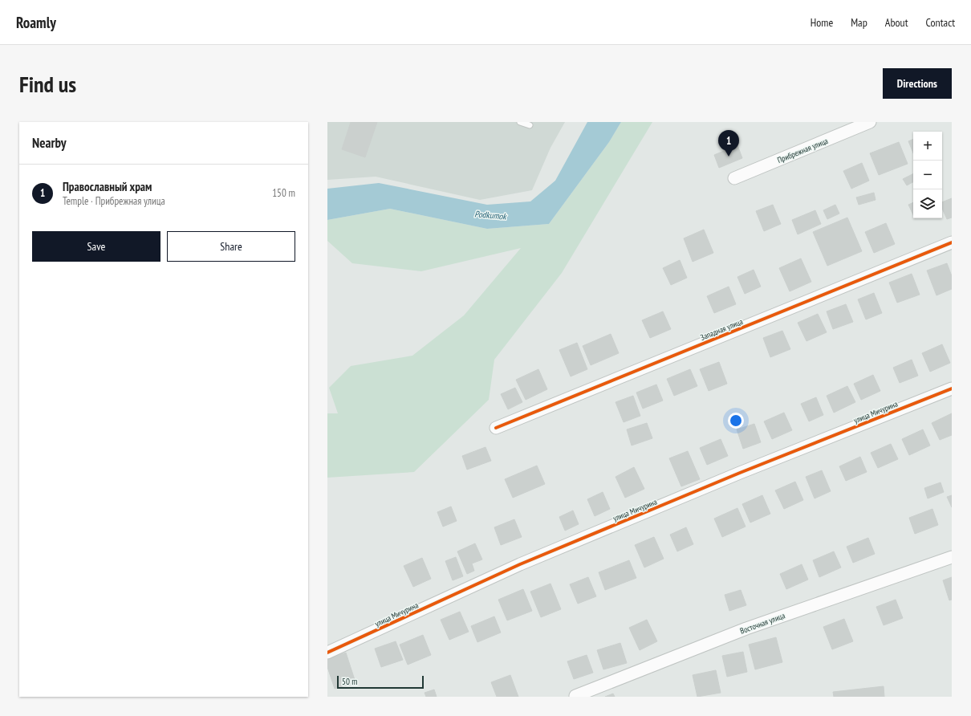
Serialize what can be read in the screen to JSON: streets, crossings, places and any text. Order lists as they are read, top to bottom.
{
  "streets": {
    "street": [
      "Прибрежная улица",
      "Западная улица",
      "улица Мичурина",
      "Восточная улица"
    ]
  },
  "water": ["Podkumok"],
  "scale_bar": "50 m",
  "page": {
    "header": "Roamly",
    "nav": [
      "Home",
      "Map",
      "About",
      "Contact"
    ],
    "buttons": [
      "Directions",
      ["Save", "Share"]
    ],
    "title": "Find us",
    "heading": "Nearby",
    "pins": "1",
    "map_buttons": ["+", "−"],
    "list": [
      {
        "mark": "1",
        "name": "Православный храм",
        "note": "Temple · Прибрежная улица",
        "value": "150 m"
      }
    ],
    "scale": "50 m"
  }
}
